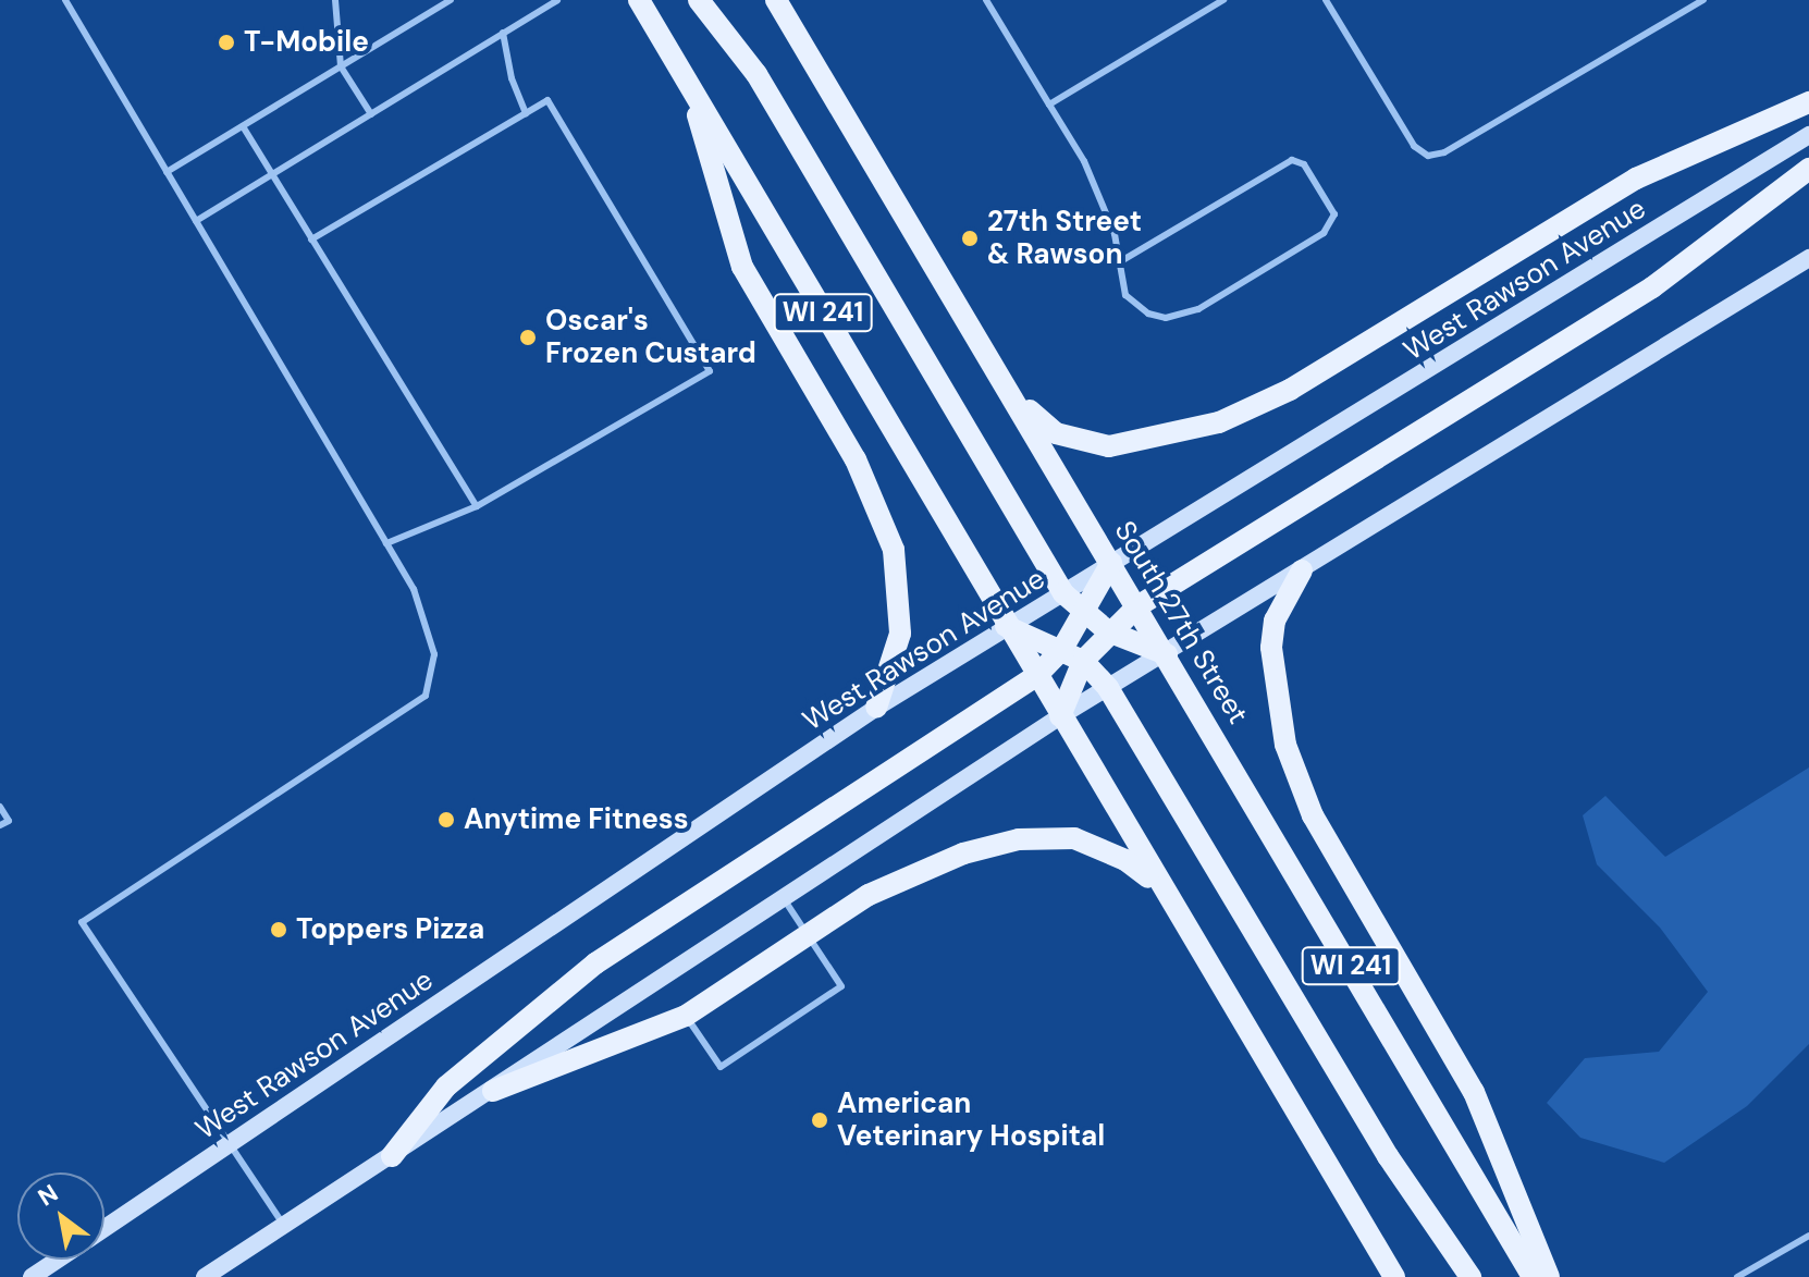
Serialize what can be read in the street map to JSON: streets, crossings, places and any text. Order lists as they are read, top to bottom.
{
  "streets": {
    "main road": ["West Rawson Avenue", "WI 241", "South 27th Street"]
  },
  "crossings": [
    ["West Rawson Avenue", "WI 241"],
    ["West Rawson Avenue", "South 27th Street"]
  ],
  "places": [
    "T-Mobile",
    "27th Street & Rawson",
    "Oscar's Frozen Custard",
    "Anytime Fitness",
    "Toppers Pizza",
    "American Veterinary Hospital"
  ],
  "north": "top left"
}
